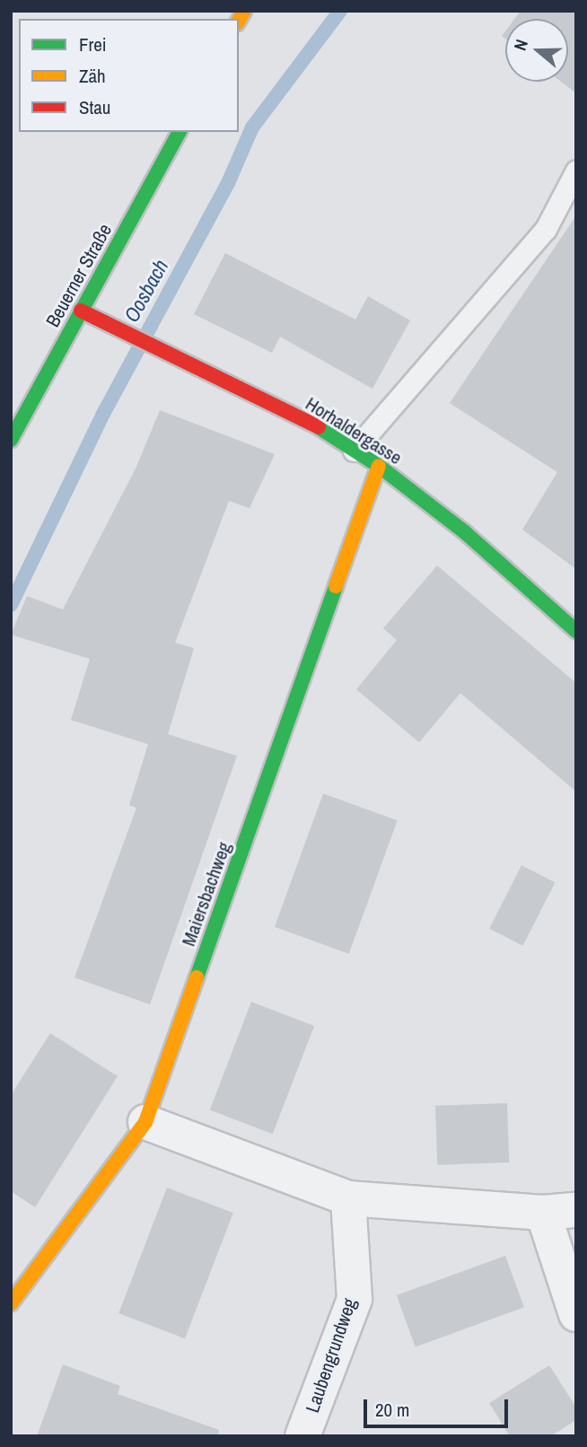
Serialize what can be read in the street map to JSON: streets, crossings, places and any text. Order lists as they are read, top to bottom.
{
  "streets": {
    "street": [
      "Beuerner Straße",
      "Horhaldergasse",
      "Maiersbachweg",
      "Laubengrundweg"
    ]
  },
  "crossings": [
    ["Beuerner Straße", "Horhaldergasse"],
    ["Horhaldergasse", "Maiersbachweg"]
  ],
  "water": ["Oosbach"],
  "legend": ["Frei", "Zäh", "Stau"],
  "scale_bar": "20 m",
  "north": "left"
}
